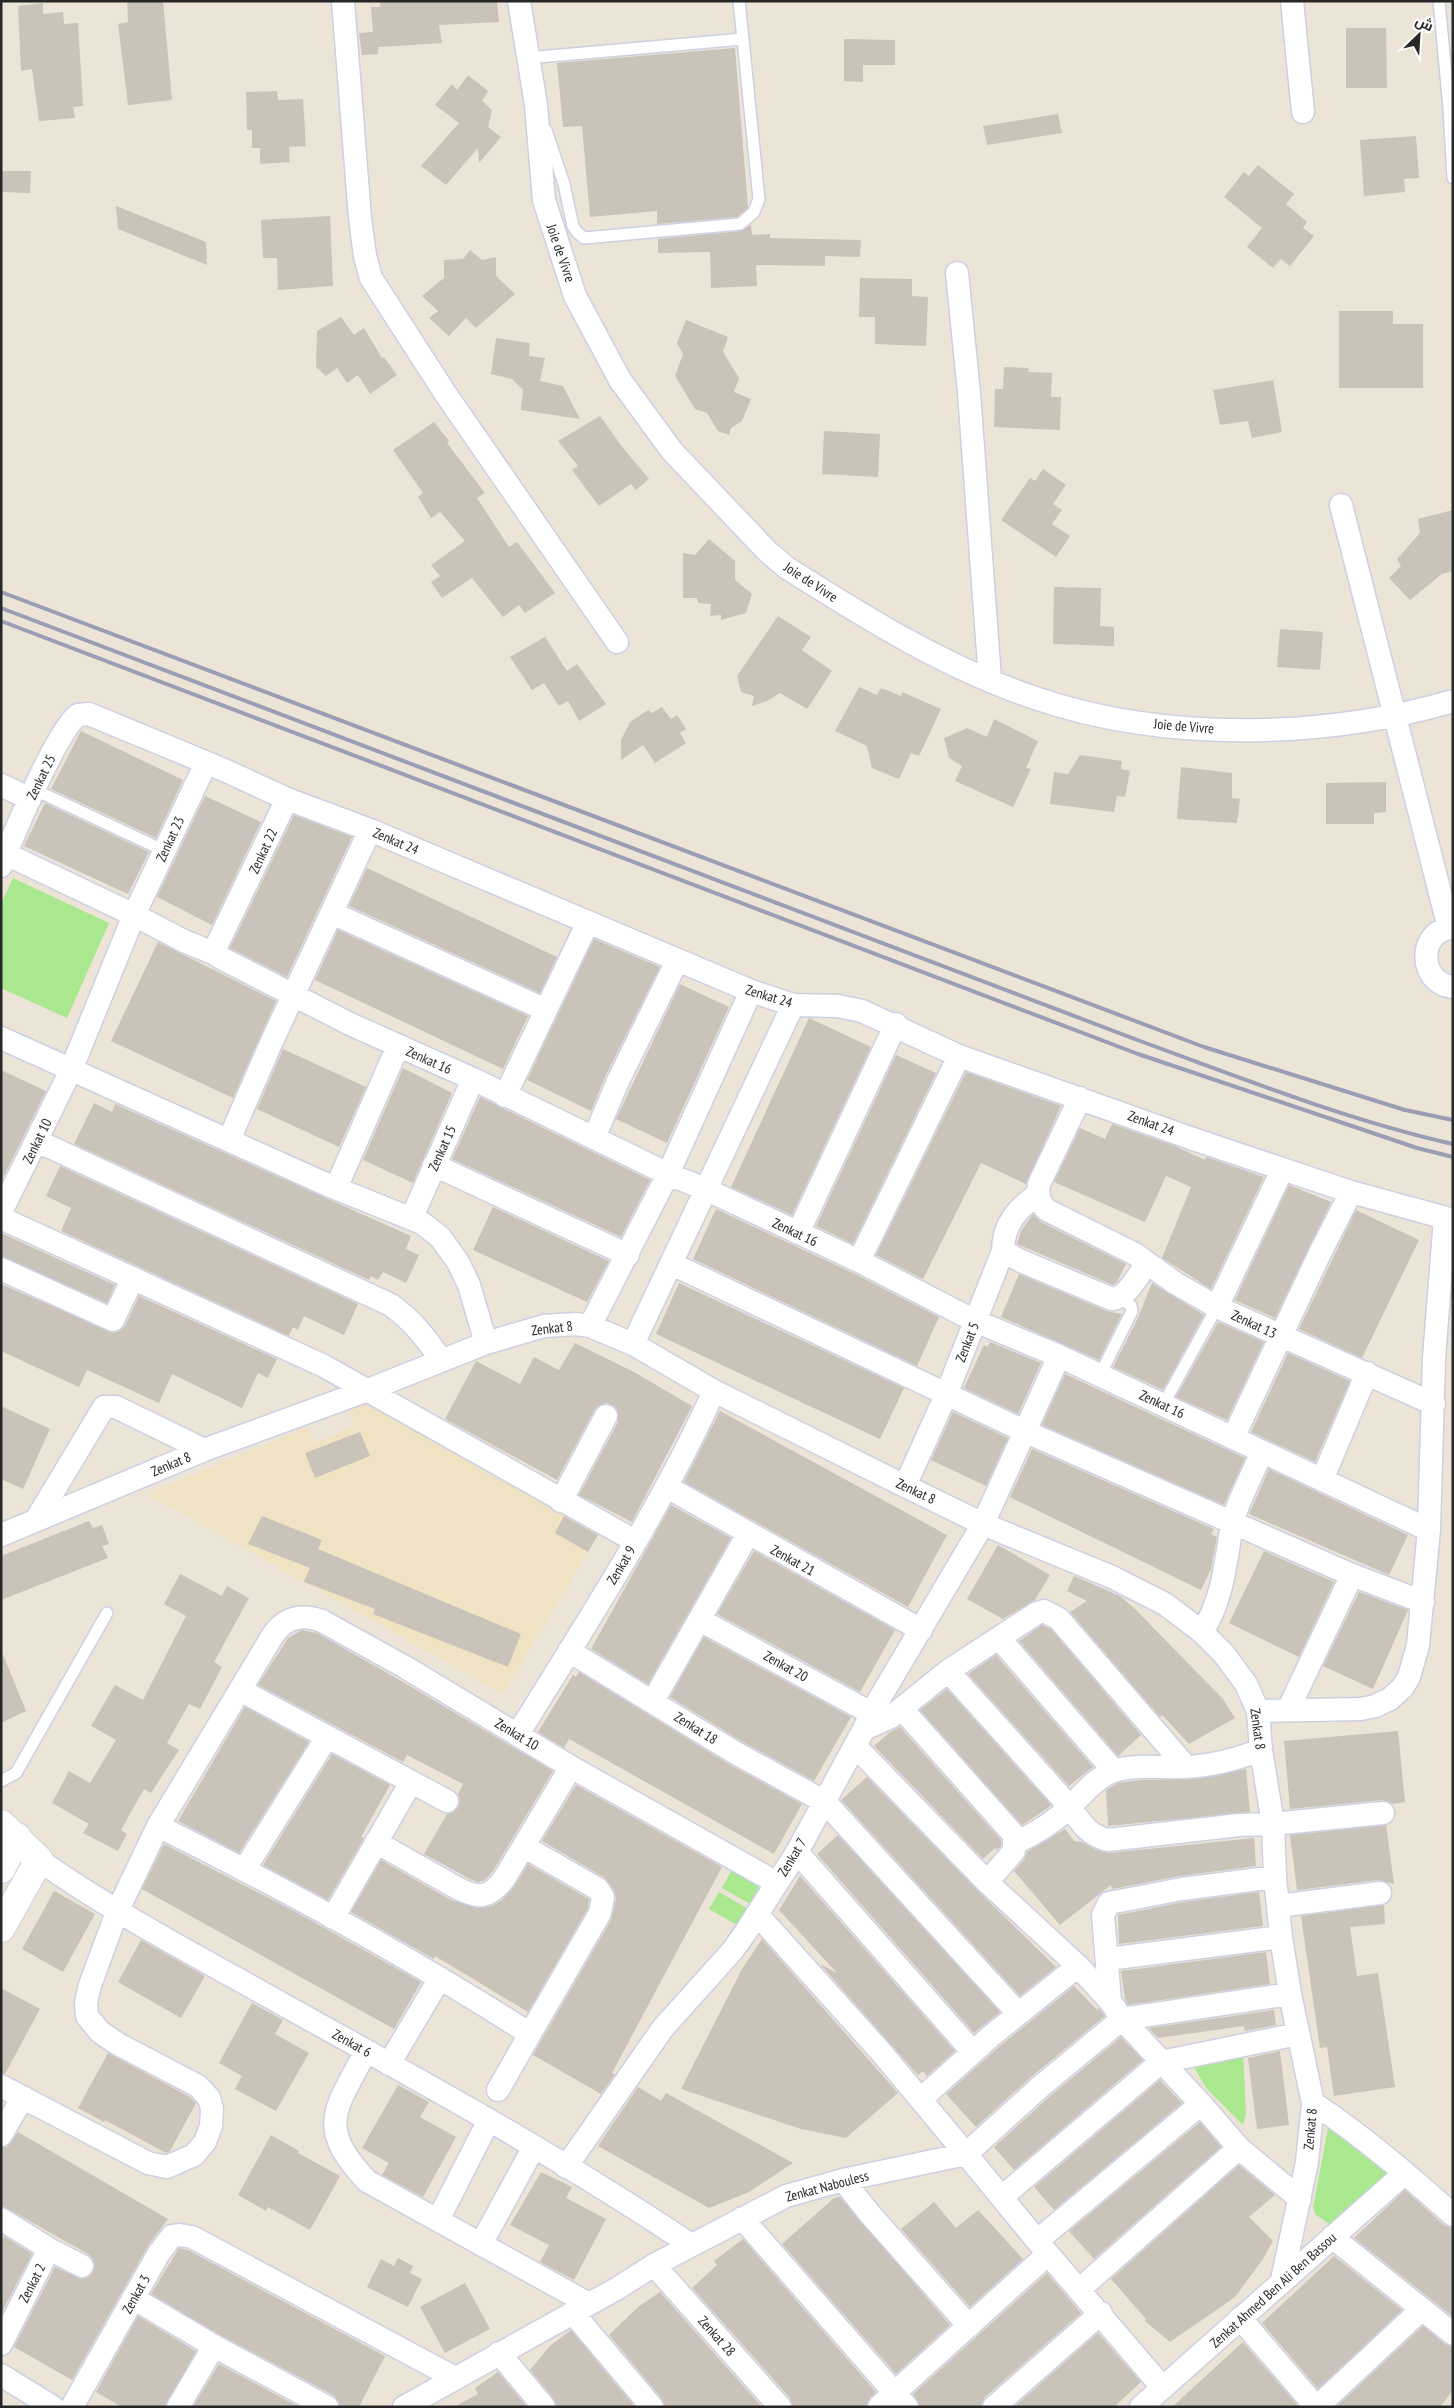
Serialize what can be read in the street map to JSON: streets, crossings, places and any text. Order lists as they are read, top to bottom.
{
  "streets": {
    "main road": ["Zenkat 6"],
    "street": [
      "Joie de Vivre",
      "Zenkat 25",
      "Zenkat 23",
      "Zenkat 24",
      "Zenkat 22",
      "Zenkat 16",
      "Zenkat 10",
      "Zenkat 15",
      "Zenkat 13",
      "Zenkat 8",
      "Zenkat 5",
      "Zenkat 21",
      "Zenkat 9",
      "Zenkat 20",
      "Zenkat 18",
      "Zenkat 7",
      "Zenkat Nabouless",
      "Zenkat 2",
      "Zenkat Ahmed Ben Ali Ben Bassou",
      "Zenkat 3",
      "Zenkat 28"
    ]
  },
  "crossings": [
    ["Zenkat 25", "Zenkat 24"],
    ["Zenkat 25", "Zenkat 16"],
    ["Zenkat 23", "Zenkat 24"],
    ["Zenkat 23", "Zenkat 16"],
    ["Zenkat 23", "Zenkat 10"],
    ["Zenkat 24", "Zenkat 22"],
    ["Zenkat 22", "Zenkat 16"],
    ["Zenkat 16", "Zenkat 15"],
    ["Zenkat 16", "Zenkat 5"],
    ["Zenkat 16", "Zenkat 7"],
    ["Zenkat 10", "Zenkat 9"],
    ["Zenkat 10", "Zenkat 7"],
    ["Zenkat 10", "Zenkat 6"],
    ["Zenkat 13", "Zenkat 5"],
    ["Zenkat 8", "Zenkat 5"],
    ["Zenkat 8", "Zenkat 9"],
    ["Zenkat 8", "Zenkat 20"],
    ["Zenkat 8", "Zenkat 7"],
    ["Zenkat 8", "Zenkat Ahmed Ben Ali Ben Bassou"],
    ["Zenkat 21", "Zenkat 9"],
    ["Zenkat 21", "Zenkat 7"],
    ["Zenkat 9", "Zenkat 18"],
    ["Zenkat 20", "Zenkat 7"],
    ["Zenkat 18", "Zenkat 7"],
    ["Zenkat 7", "Zenkat 6"],
    ["Zenkat 6", "Zenkat Nabouless"],
    ["Zenkat Nabouless", "Zenkat 3"],
    ["Zenkat Nabouless", "Zenkat 28"]
  ],
  "north": "top right"
}
